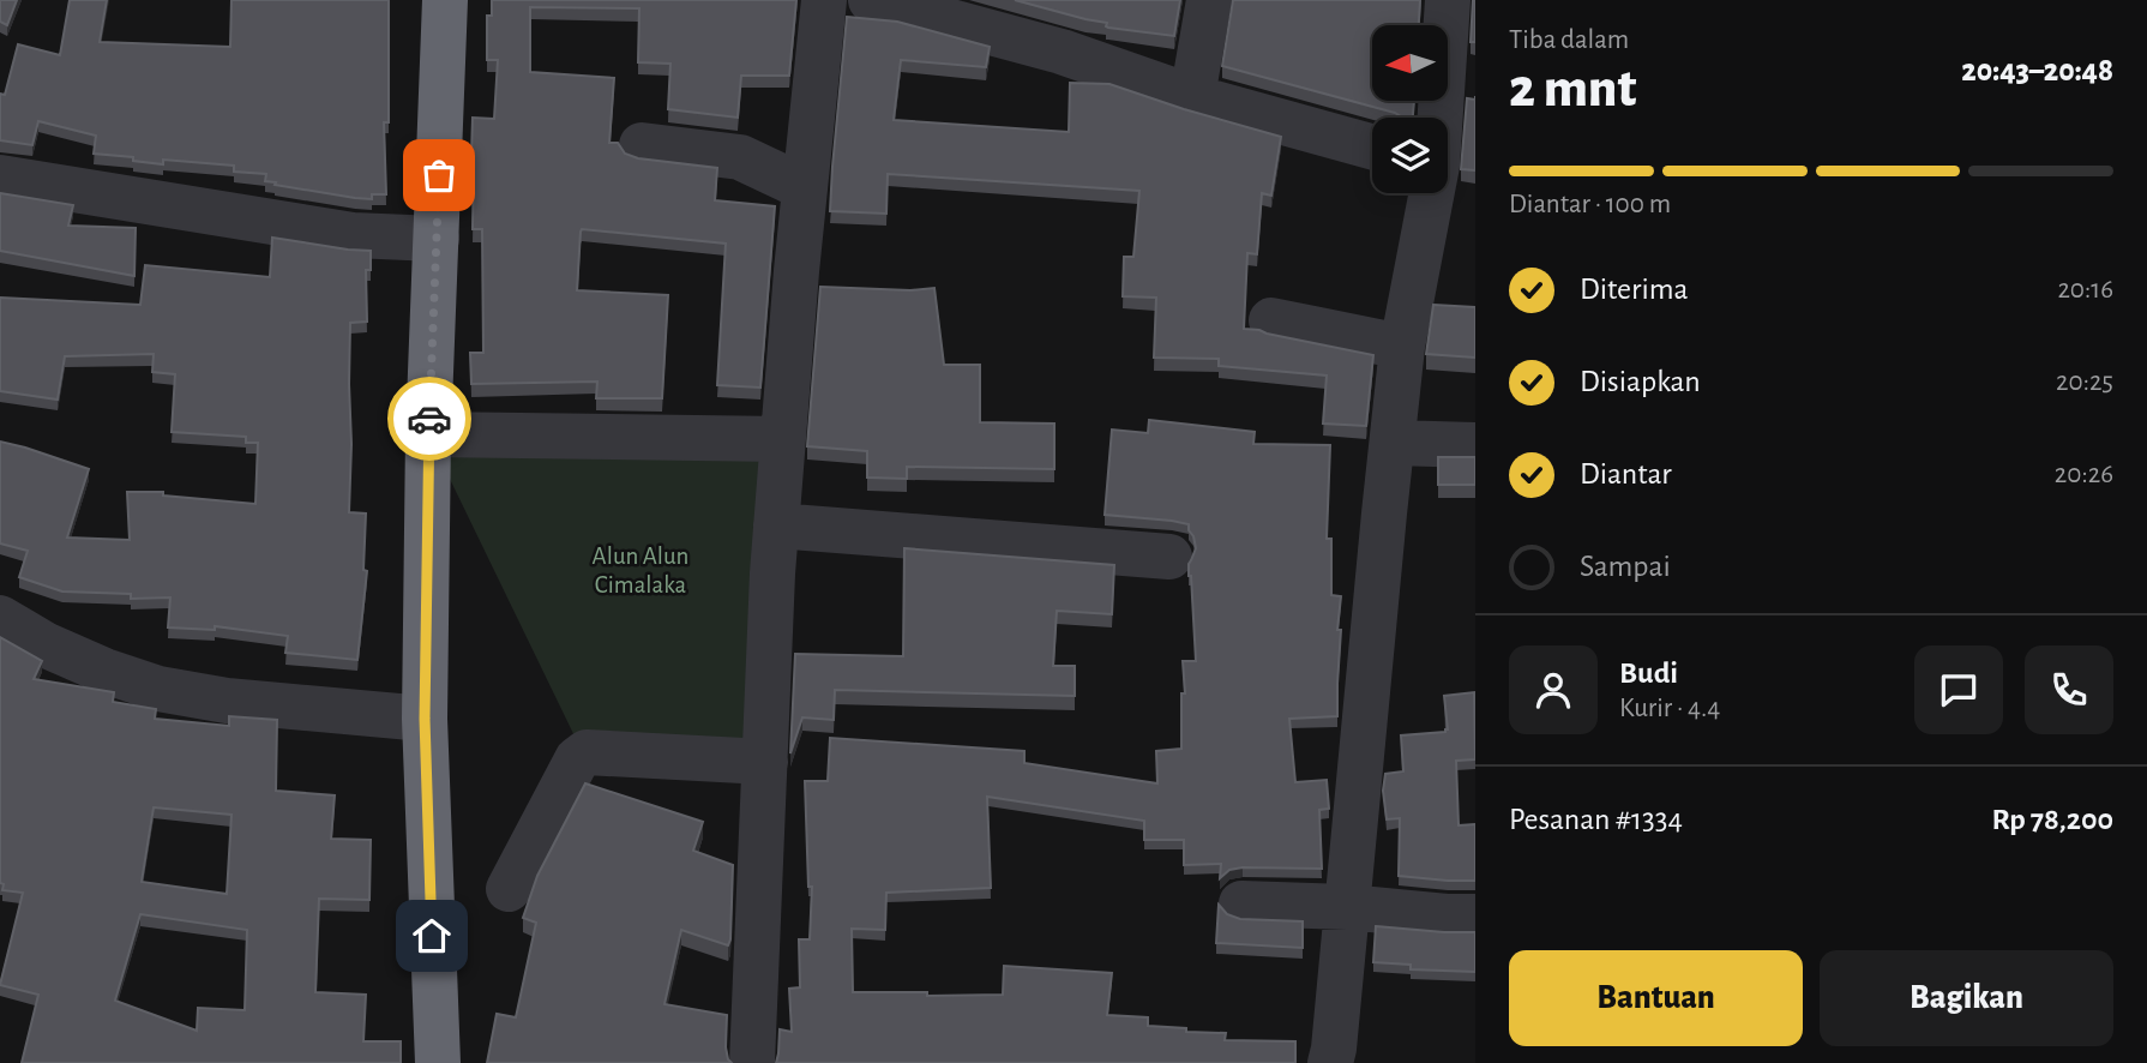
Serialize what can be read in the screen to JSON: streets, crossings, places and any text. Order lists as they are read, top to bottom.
{
  "parks": ["Alun Alun Cimalaka"],
  "north": "left",
  "page": {
    "heading": ["2 mnt", "Tiba dalam", "20:43–20:48"],
    "panel": [
      "Budi",
      "Kurir · 4.4",
      "Pesanan #1334",
      "Rp 78,200"
    ],
    "bar": "Diantar · 100 m",
    "list": [
      ["Diterima", "20:16"],
      ["Disiapkan", "20:25"],
      ["Diantar", "20:26"],
      "Sampai"
    ],
    "buttons": ["Bantuan", "Bagikan"]
  }
}
